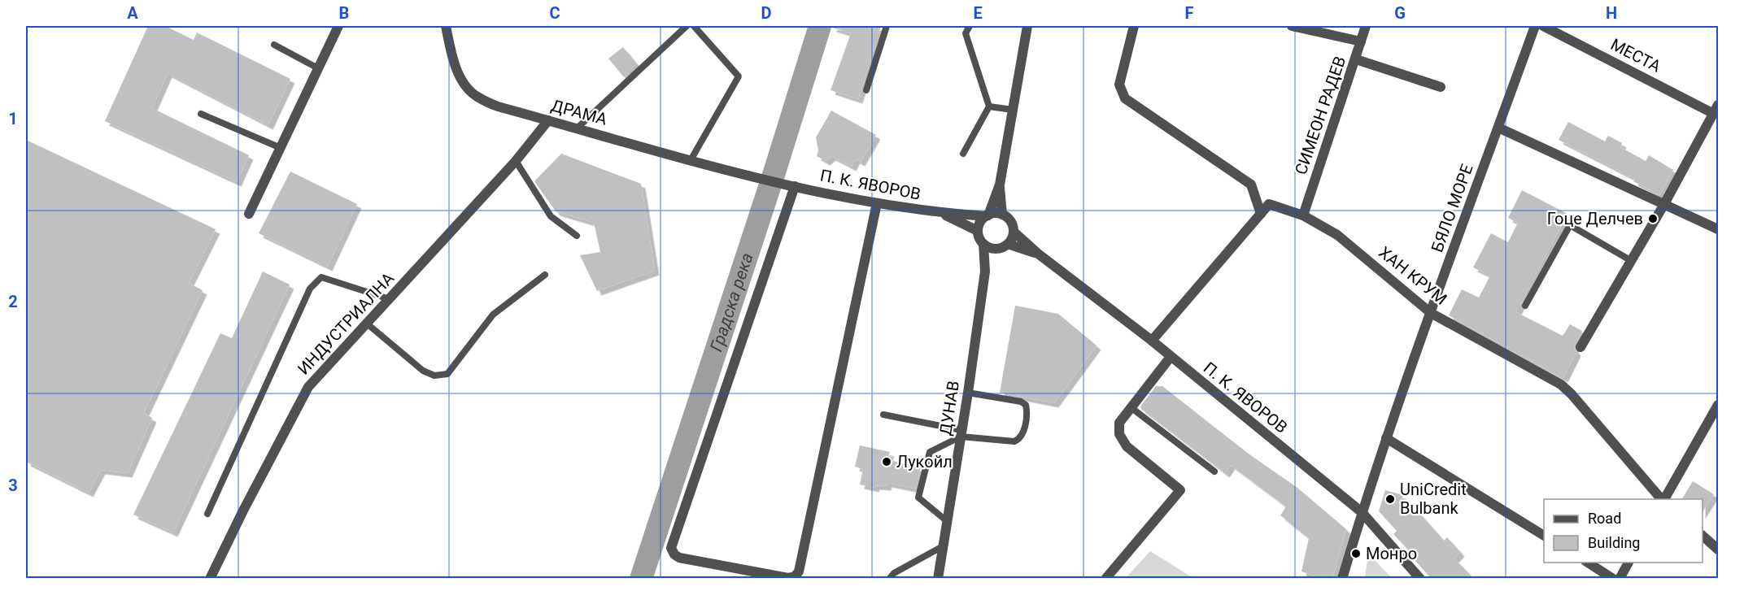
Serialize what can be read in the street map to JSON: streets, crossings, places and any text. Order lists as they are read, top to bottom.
{
  "streets": {
    "street": [
      "МЕСТА",
      "ДРАМА",
      "СИМЕОН РАДЕВ",
      "П. К. ЯВОРОВ",
      "БЯЛО МОРЕ",
      "ХАН КРУМ",
      "ИНДУСТРИАЛНА",
      "ДУНАВ"
    ]
  },
  "crossings": [
    ["ДРАМА", "П. К. ЯВОРОВ"],
    ["ДРАМА", "ИНДУСТРИАЛНА"],
    ["СИМЕОН РАДЕВ", "ХАН КРУМ"],
    ["П. К. ЯВОРОВ", "БЯЛО МОРЕ"],
    ["П. К. ЯВОРОВ", "ДУНАВ"],
    ["БЯЛО МОРЕ", "ХАН КРУМ"]
  ],
  "water": ["Градска река"],
  "places": [
    "Гоце Делчев",
    "Лукойл",
    "UniCredit Bulbank",
    "Монро"
  ],
  "legend": ["Road", "Building"],
  "grid": {
    "columns": [
      "A",
      "B",
      "C",
      "D",
      "E",
      "F",
      "G",
      "H"
    ],
    "rows": ["1", "2", "3"]
  }
}
